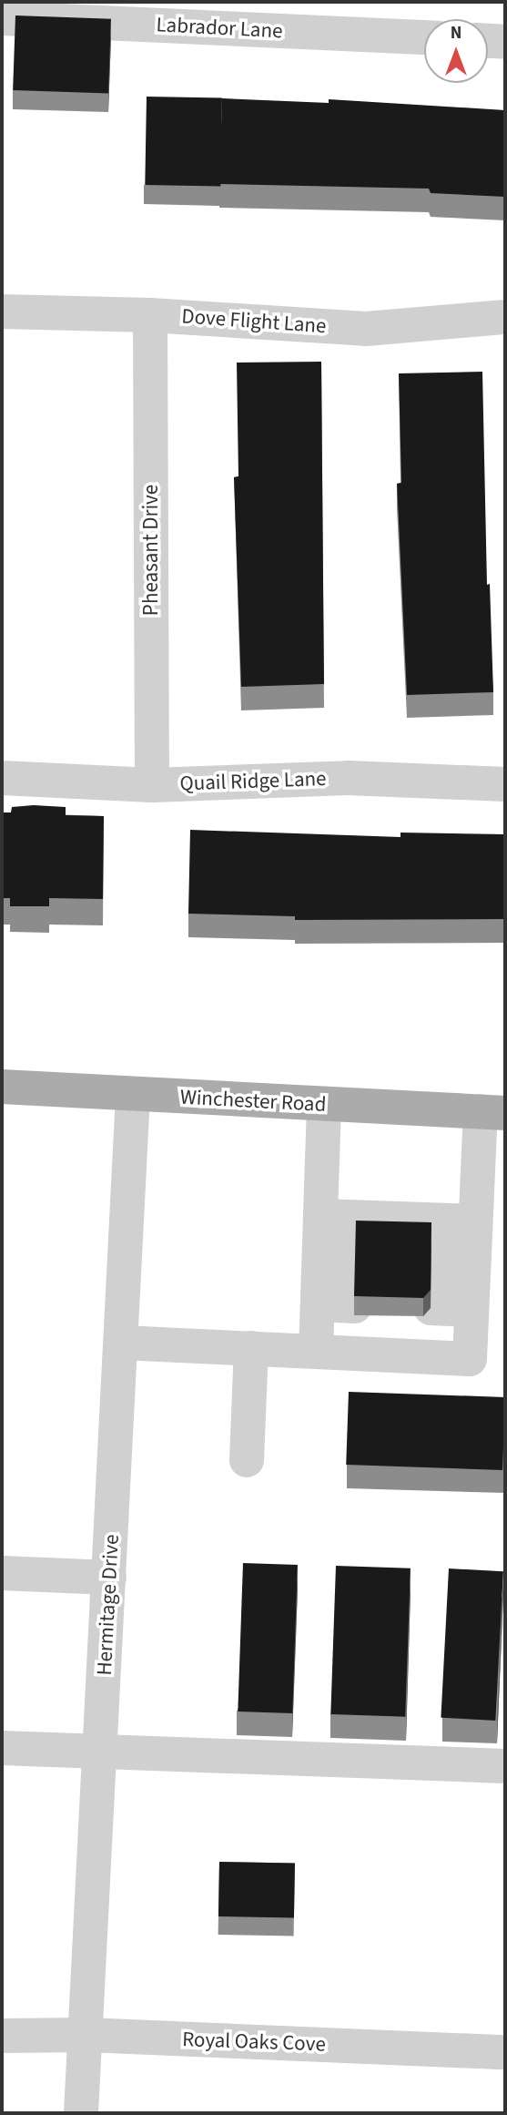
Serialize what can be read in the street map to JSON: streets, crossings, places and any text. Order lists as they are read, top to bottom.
{
  "streets": {
    "main road": ["Winchester Road"],
    "street": [
      "Labrador Lane",
      "Dove Flight Lane",
      "Pheasant Drive",
      "Quail Ridge Lane",
      "Hermitage Drive",
      "Royal Oaks Cove"
    ]
  },
  "crossings": [
    ["Dove Flight Lane", "Pheasant Drive"],
    ["Pheasant Drive", "Quail Ridge Lane"],
    ["Winchester Road", "Hermitage Drive"],
    ["Hermitage Drive", "Royal Oaks Cove"]
  ],
  "north": "top"
}
